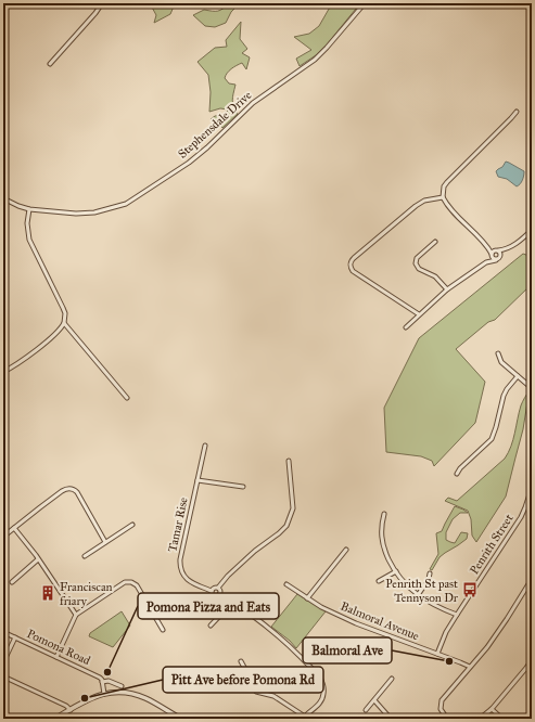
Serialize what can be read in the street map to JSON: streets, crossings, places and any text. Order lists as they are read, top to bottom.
{
  "streets": {
    "street": [
      "Stephensdale Drive",
      "Tamar Rise",
      "Penrith Street",
      "Balmoral Avenue",
      "Pomona Road"
    ]
  },
  "crossings": [
    ["Penrith Street", "Balmoral Avenue"]
  ],
  "places": {
    "bus stop": ["Penrith St past Tennyson Dr"],
    "building": ["Franciscan friary"],
    "other": ["Balmoral Ave", "Pomona Pizza and Eats", "Pitt Ave before Pomona Rd"]
  }
}
